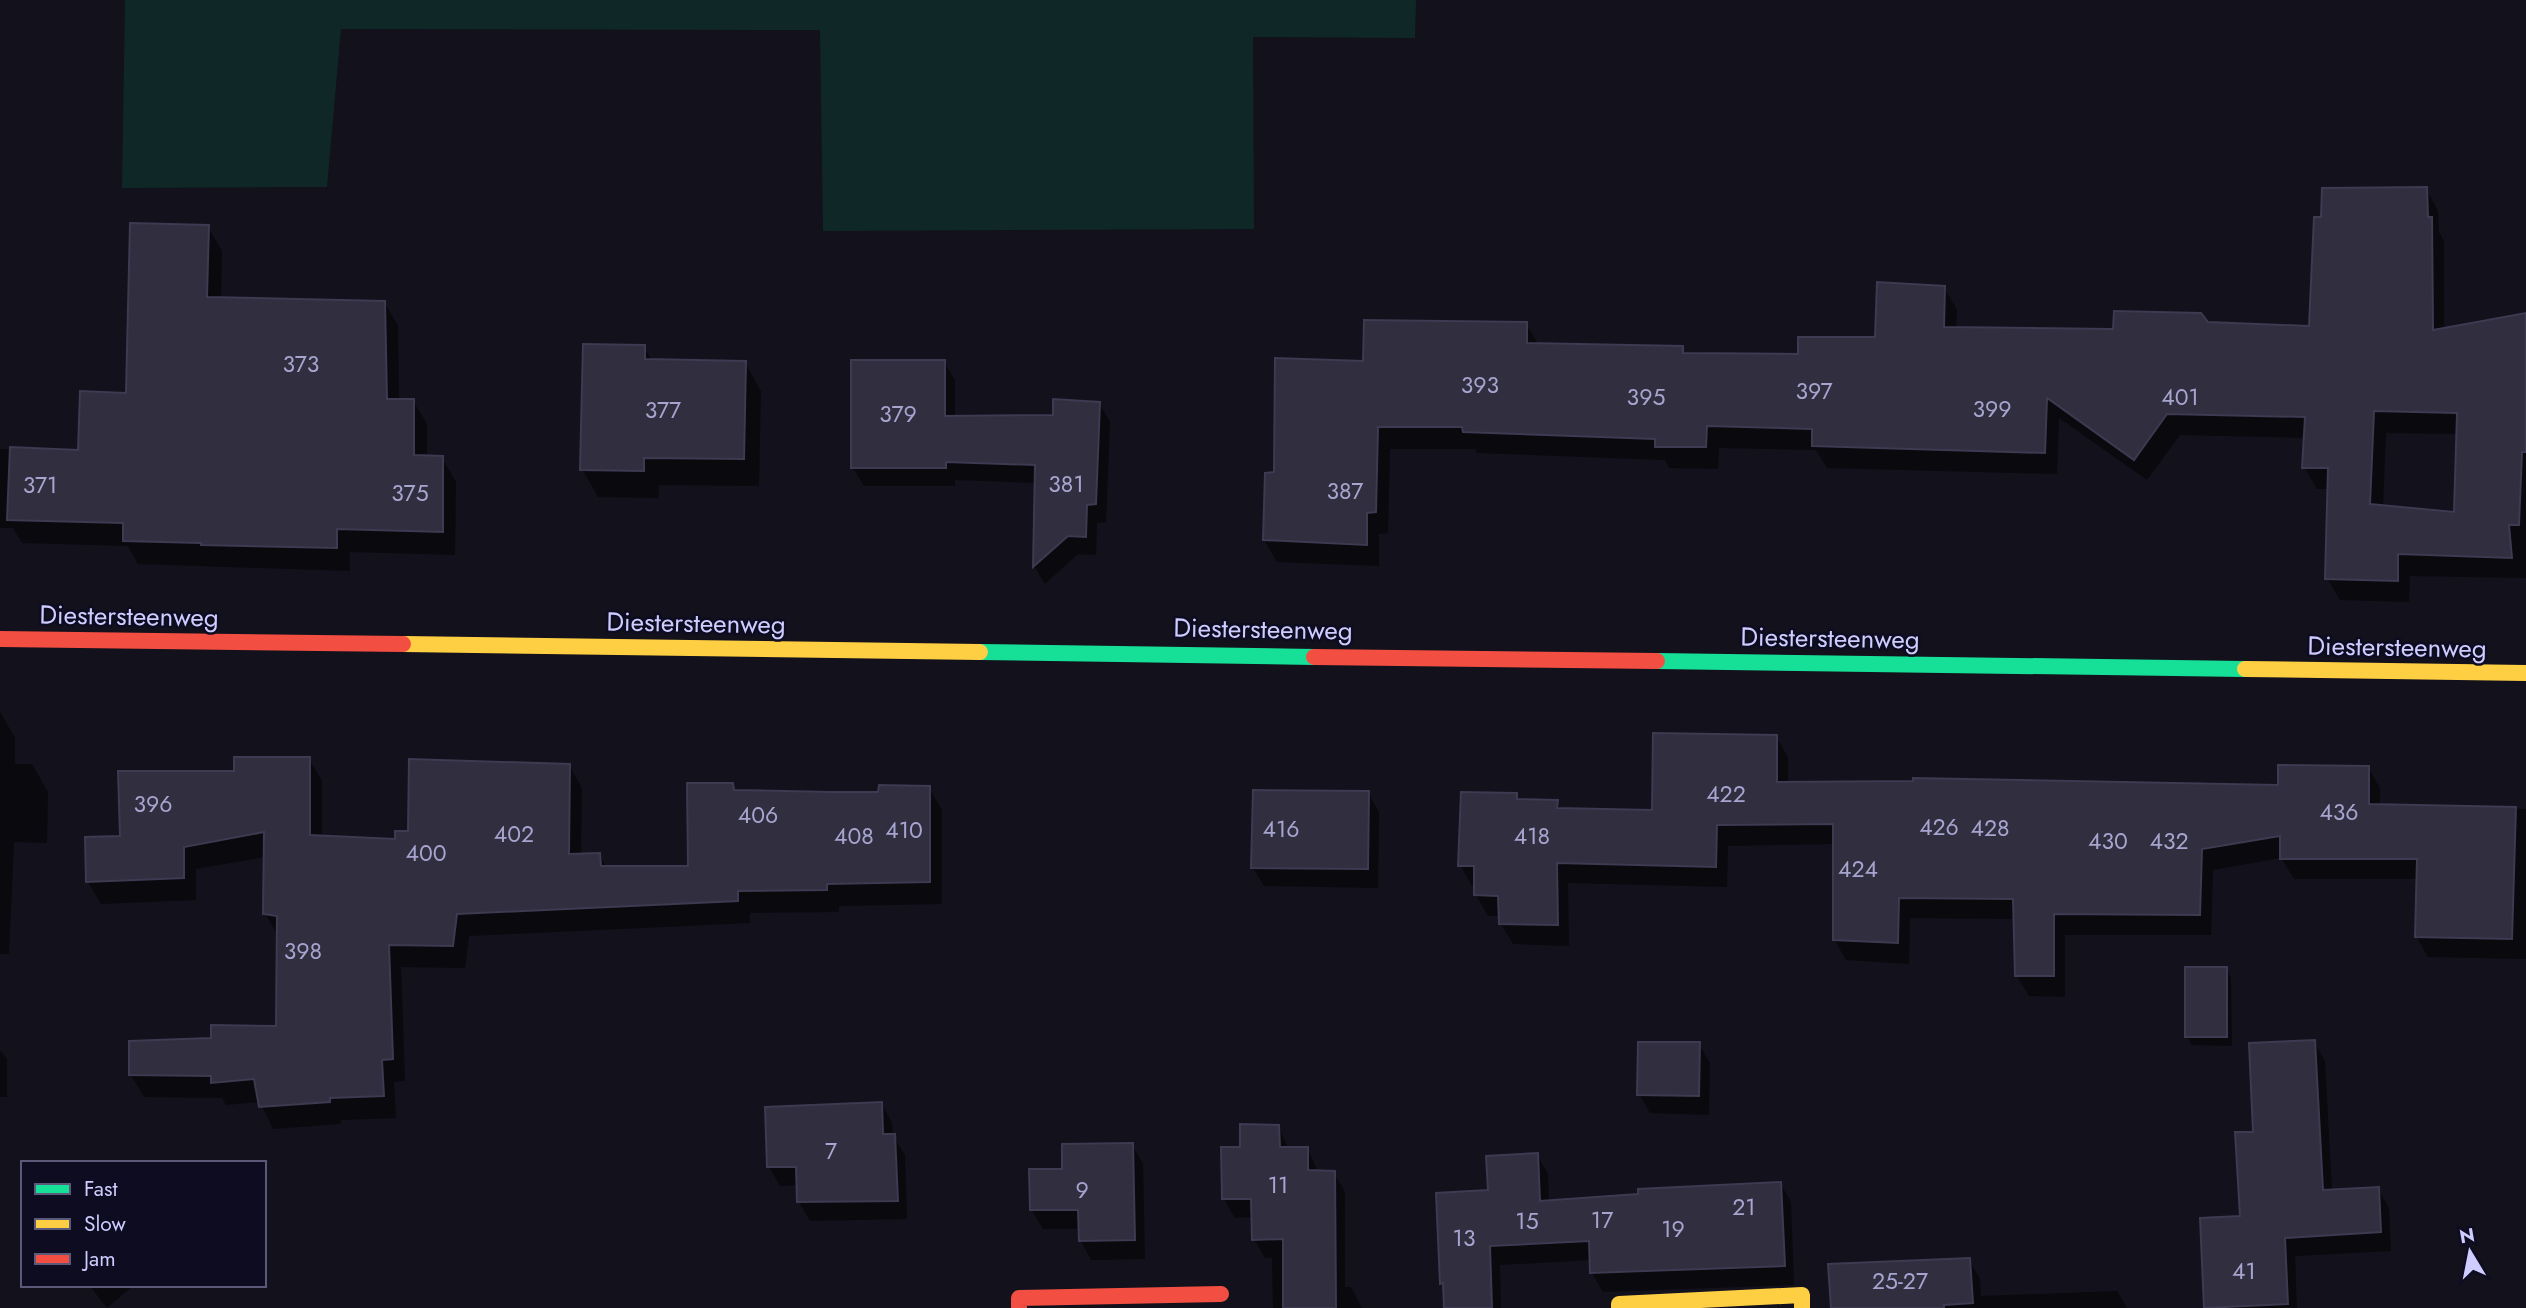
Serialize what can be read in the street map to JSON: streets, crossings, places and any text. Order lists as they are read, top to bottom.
{
  "streets": {
    "main road": ["Diestersteenweg"]
  },
  "house_numbers": [
    "373",
    "393",
    "397",
    "395",
    "401",
    "399",
    "377",
    "379",
    "381",
    "371",
    "387",
    "375",
    "422",
    "396",
    "436",
    "406",
    "426",
    "428",
    "416",
    "410",
    "402",
    "408",
    "418",
    "430",
    "432",
    "400",
    "424",
    "398",
    "7",
    "11",
    "9",
    "21",
    "17",
    "15",
    "19",
    "13",
    "41",
    "25-27"
  ],
  "legend": ["Fast", "Slow", "Jam"],
  "north": "top"
}
